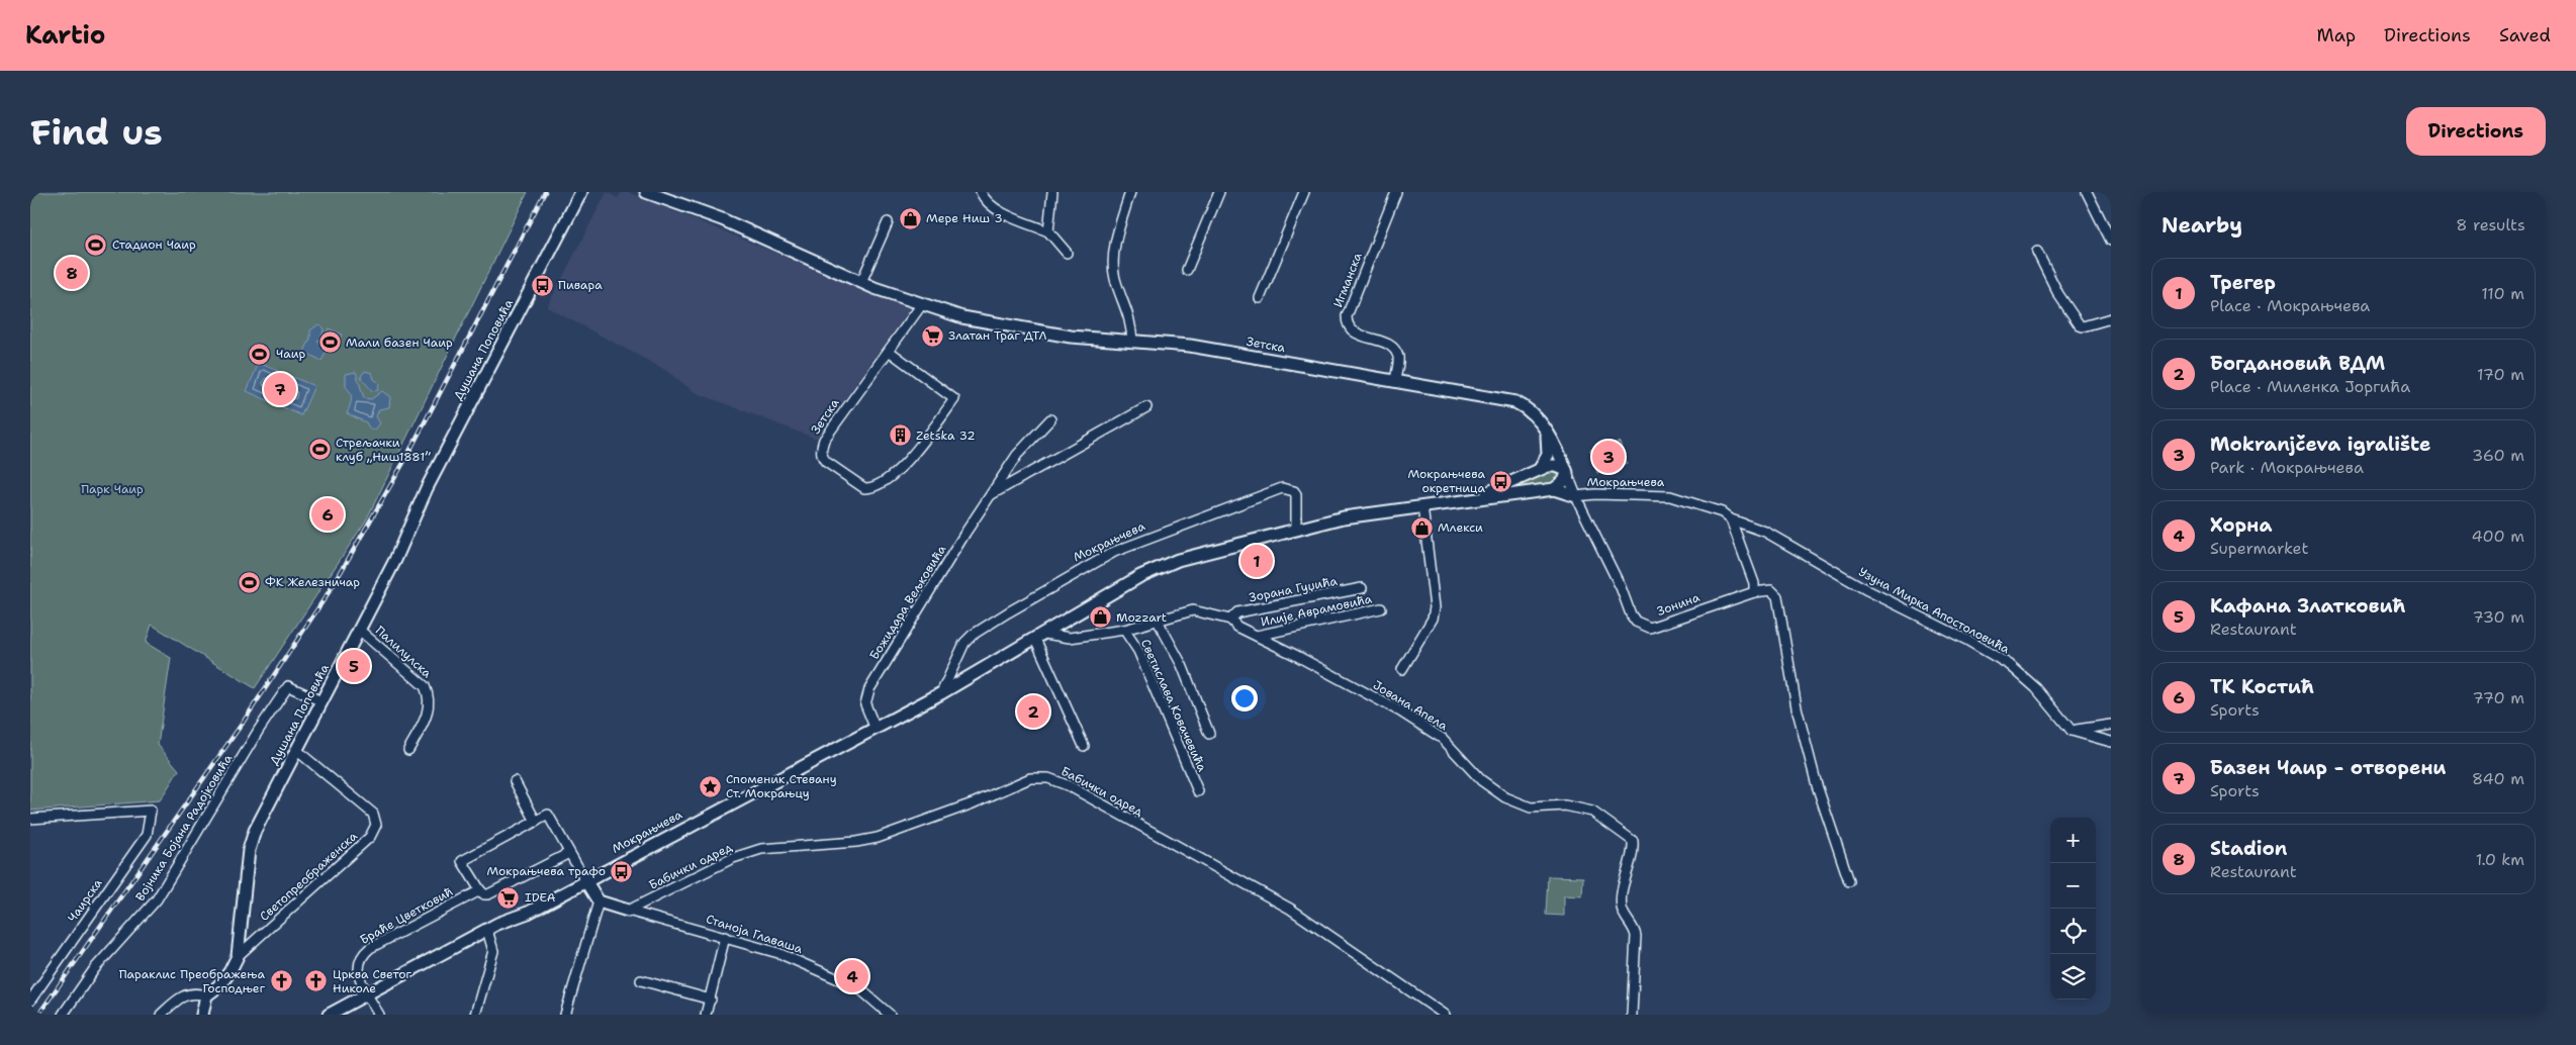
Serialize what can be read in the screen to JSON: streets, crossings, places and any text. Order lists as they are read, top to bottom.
{
  "streets": {
    "street": [
      "Игманска",
      "Зетска",
      "Душана Поповића",
      "Мокрањчева",
      "Зорана Гуџића",
      "Божидара Вељковића",
      "Зонина",
      "Илије Аврамовића",
      "Узуна Мирка Апостоловића",
      "Палилулска",
      "Светислава Ковачевића",
      "Јована Апела",
      "Бабички одред",
      "Војника Бојана Радојковића",
      "Светопреображенска",
      "Чаирска",
      "Браће Цветковић",
      "Станоја Главаша"
    ]
  },
  "crossings": [
    ["Игманска", "Зетска"],
    ["Зетска", "Мокрањчева"],
    ["Зетска", "Зонина"],
    ["Душана Поповића", "Палилулска"],
    ["Душана Поповића", "Војника Бојана Радојковића"],
    ["Душана Поповића", "Светопреображенска"],
    ["Мокрањчева", "Божидара Вељковића"],
    ["Мокрањчева", "Зонина"],
    ["Мокрањчева", "Узуна Мирка Апостоловића"],
    ["Мокрањчева", "Јована Апела"],
    ["Мокрањчева", "Браће Цветковић"],
    ["Зорана Гуџића", "Јована Апела"],
    ["Илије Аврамовића", "Јована Апела"],
    ["Светислава Ковачевића", "Јована Апела"],
    ["Бабички одред", "Станоја Главаша"]
  ],
  "parks": ["Парк Чаир"],
  "places": {
    "shop": ["Мере Ниш 3", "Млекси", "Mozzart"],
    "sports": [
      "Стадион Чаир",
      "Мали базен Чаир",
      "Чаир",
      "Стрељачки клуб „Ниш1881”",
      "ФК Железничар"
    ],
    "bus stop": ["Пивара", "Мокрањчева окретница", "Мокрањчева трафо"],
    "supermarket": ["Златан Траг ДТЛ", "IDEA"],
    "building": ["Zetska 32"],
    "place": ["Споменик Стевану Ст. Мокрањцу"],
    "church": ["Параклис Преображења Господњег", "Црква Светог Николе"]
  },
  "page": {
    "header": "Kartio",
    "nav": ["Map", "Directions", "Saved"],
    "buttons": "Directions",
    "title": "Find us",
    "heading": ["Nearby", "8 results"],
    "pins": [
      "8",
      "7",
      "3",
      "6",
      "1",
      "5",
      "2",
      "4"
    ],
    "list": [
      {
        "mark": "1",
        "name": "Трегер",
        "note": "Place · Мокрањчева",
        "value": "110 m"
      },
      {
        "mark": "2",
        "name": "Богдановић ВДМ",
        "note": "Place · Миленка Јоргића",
        "value": "170 m"
      },
      {
        "mark": "3",
        "name": "Mokranjčeva igralište",
        "note": "Park · Мокрањчева",
        "value": "360 m"
      },
      {
        "mark": "4",
        "name": "Хорна",
        "note": "Supermarket",
        "value": "400 m"
      },
      {
        "mark": "5",
        "name": "Кафана Златковић",
        "note": "Restaurant",
        "value": "730 m"
      },
      {
        "mark": "6",
        "name": "ТК Костић",
        "note": "Sports",
        "value": "770 m"
      },
      {
        "mark": "7",
        "name": "Базен Чаир - отворени",
        "note": "Sports",
        "value": "840 m"
      },
      {
        "mark": "8",
        "name": "Stadion",
        "note": "Restaurant",
        "value": "1.0 km"
      }
    ],
    "map_buttons": ["+", "−"]
  }
}
